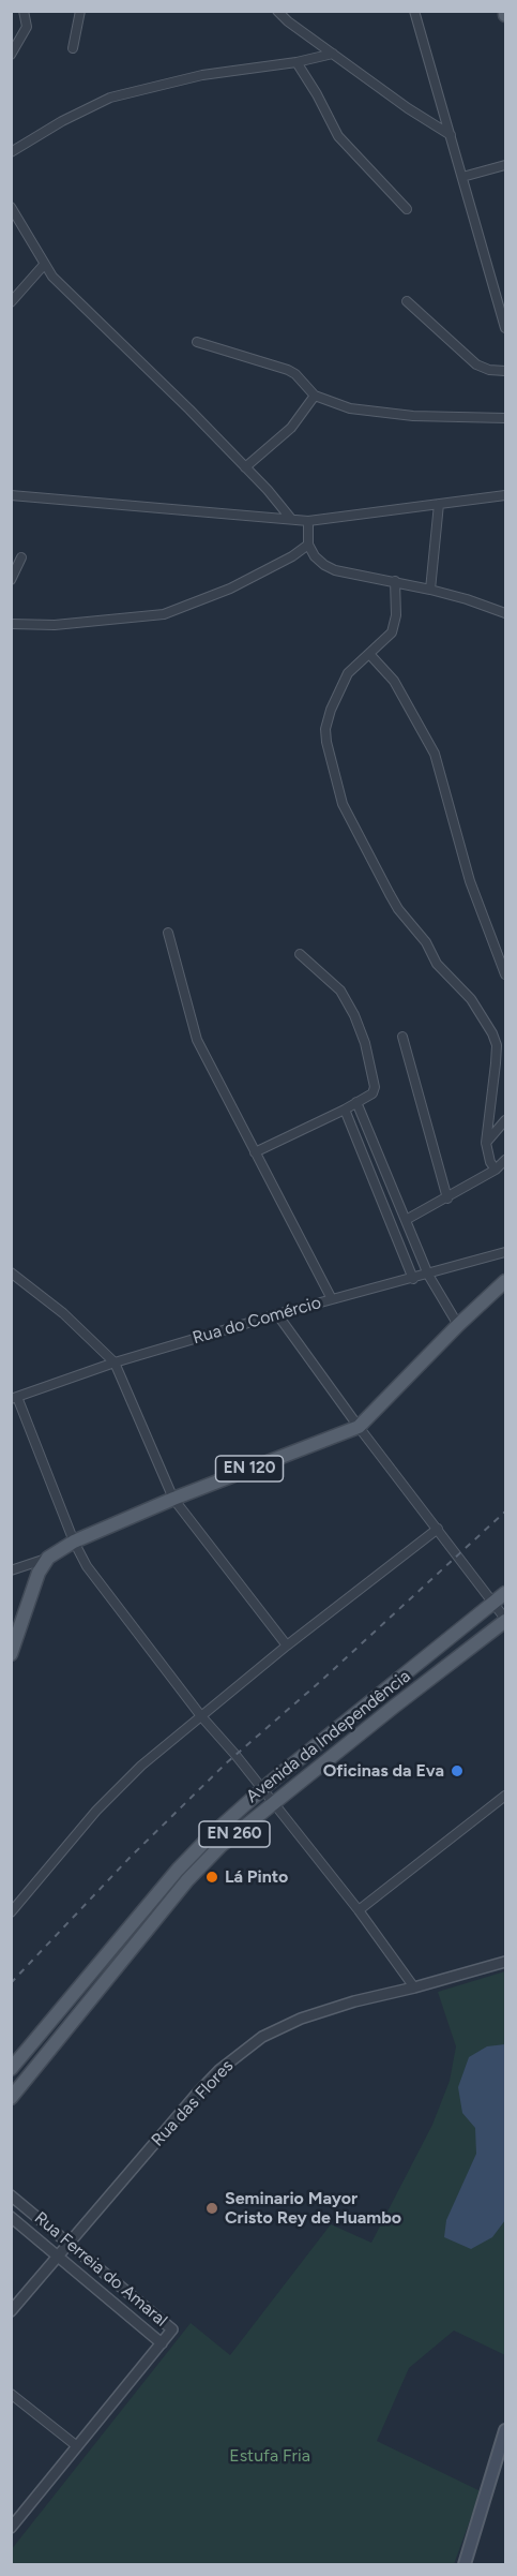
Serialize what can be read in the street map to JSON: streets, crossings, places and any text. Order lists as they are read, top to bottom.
{
  "streets": {
    "main road": ["EN 120", "Avenida da Independência", "EN 260"],
    "street": ["Rua do Comércio", "Rua das Flores", "Rua Ferreia do Amaral"]
  },
  "crossings": [
    ["Rua das Flores", "Rua Ferreia do Amaral"]
  ],
  "parks": ["Estufa Fria"],
  "places": ["Oficinas da Eva", "Lá Pinto", "Seminario Mayor Cristo Rey de Huambo"]
}
